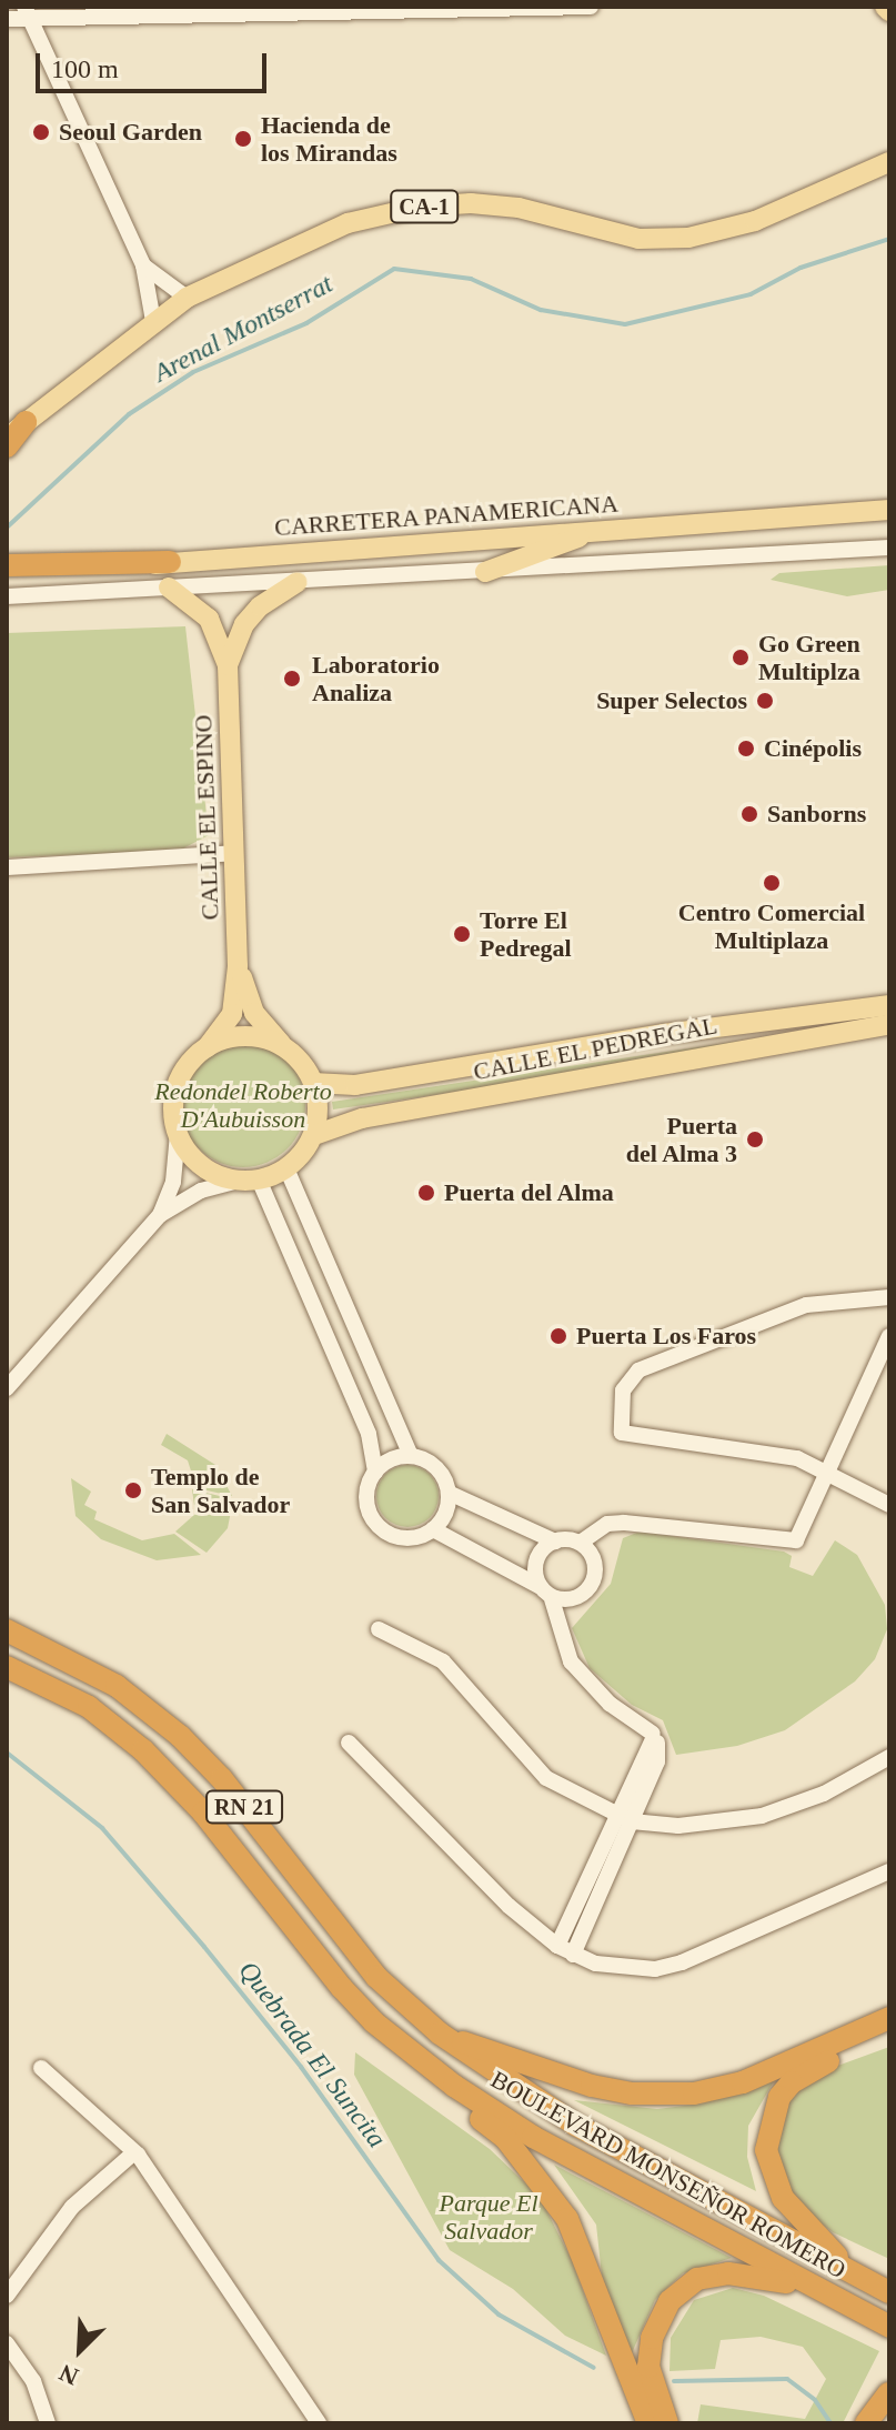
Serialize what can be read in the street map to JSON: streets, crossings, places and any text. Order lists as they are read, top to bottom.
{
  "streets": {
    "highway": ["RN 21", "BOULEVARD MONSEÑOR ROMERO"],
    "main road": [
      "CA-1",
      "CARRETERA PANAMERICANA",
      "CALLE EL ESPINO",
      "CALLE EL PEDREGAL"
    ]
  },
  "crossings": [
    ["CALLE EL ESPINO", "CALLE EL PEDREGAL"]
  ],
  "water": ["Arenal Montserrat", "Quebrada El Suncita"],
  "parks": ["Redondel Roberto D'Aubuisson", "Parque El Salvador"],
  "places": [
    "Seoul Garden",
    "Hacienda de los Mirandas",
    "Go Green Multiplza",
    "Laboratorio Analiza",
    "Super Selectos",
    "Cinépolis",
    "Sanborns",
    "Centro Comercial Multiplaza",
    "Torre El Pedregal",
    "Puerta del Alma 3",
    "Puerta del Alma",
    "Puerta Los Faros",
    "Templo de San Salvador"
  ],
  "scale_bar": "100 m",
  "north": "bottom left"
}
